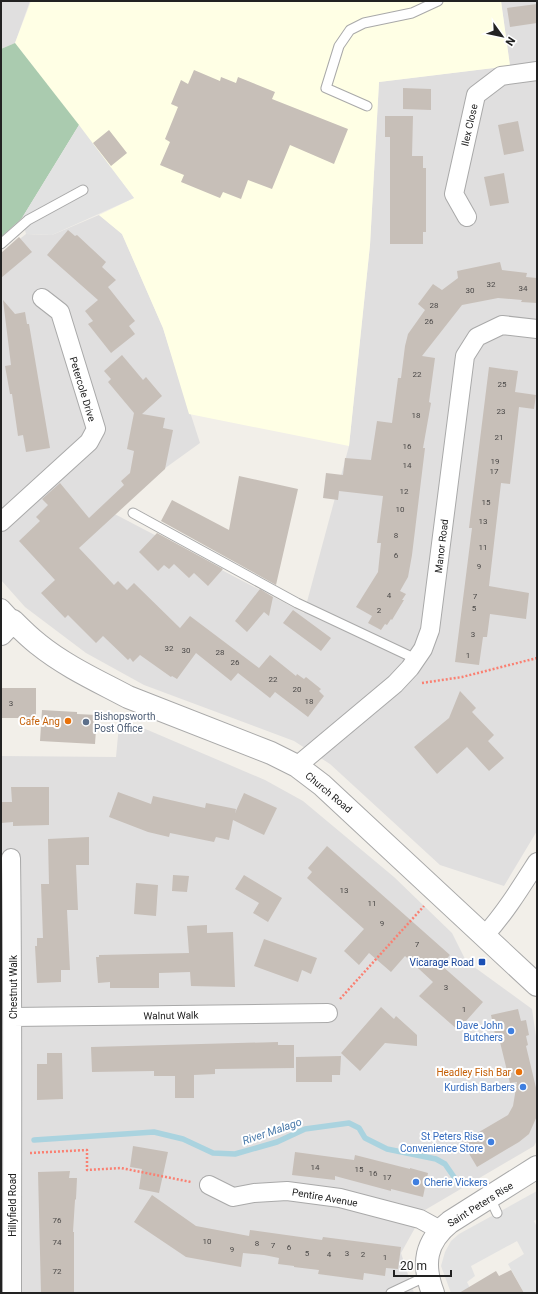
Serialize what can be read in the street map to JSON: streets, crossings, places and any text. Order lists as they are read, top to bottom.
{
  "streets": {
    "street": [
      "Ilex Close",
      "Petercole Drive",
      "Manor Road",
      "Church Road",
      "Chestnut Walk",
      "Walnut Walk",
      "Pentire Avenue",
      "Saint Peters Rise",
      "Hillyfield Road"
    ]
  },
  "crossings": [
    ["Manor Road", "Church Road"],
    ["Chestnut Walk", "Walnut Walk"],
    ["Chestnut Walk", "Hillyfield Road"],
    ["Pentire Avenue", "Saint Peters Rise"]
  ],
  "water": ["River Malago"],
  "places": {
    "other": [
      "Cafe Ang",
      "Bishopsworth Post Office",
      "Dave John Butchers",
      "Headley Fish Bar",
      "Kurdish Barbers",
      "St Peters Rise Convenience Store",
      "Cherie Vickers"
    ],
    "transit": ["Vicarage Road"]
  },
  "house_numbers": [
    "32",
    "34",
    "30",
    "28",
    "26",
    "22",
    "25",
    "23",
    "18",
    "21",
    "16",
    "19",
    "14",
    "17",
    "12",
    "15",
    "10",
    "13",
    "8",
    "11",
    "6",
    "9",
    "4",
    "7",
    "5",
    "2",
    "3",
    "32",
    "30",
    "28",
    "1",
    "26",
    "22",
    "20",
    "18",
    "3",
    "13",
    "11",
    "9",
    "7",
    "3",
    "1",
    "14",
    "15",
    "16",
    "17",
    "76",
    "10",
    "74",
    "8",
    "7",
    "6",
    "9",
    "5",
    "3",
    "4",
    "2",
    "1",
    "72"
  ],
  "scale_bar": "20 m",
  "north": "bottom right"
}
